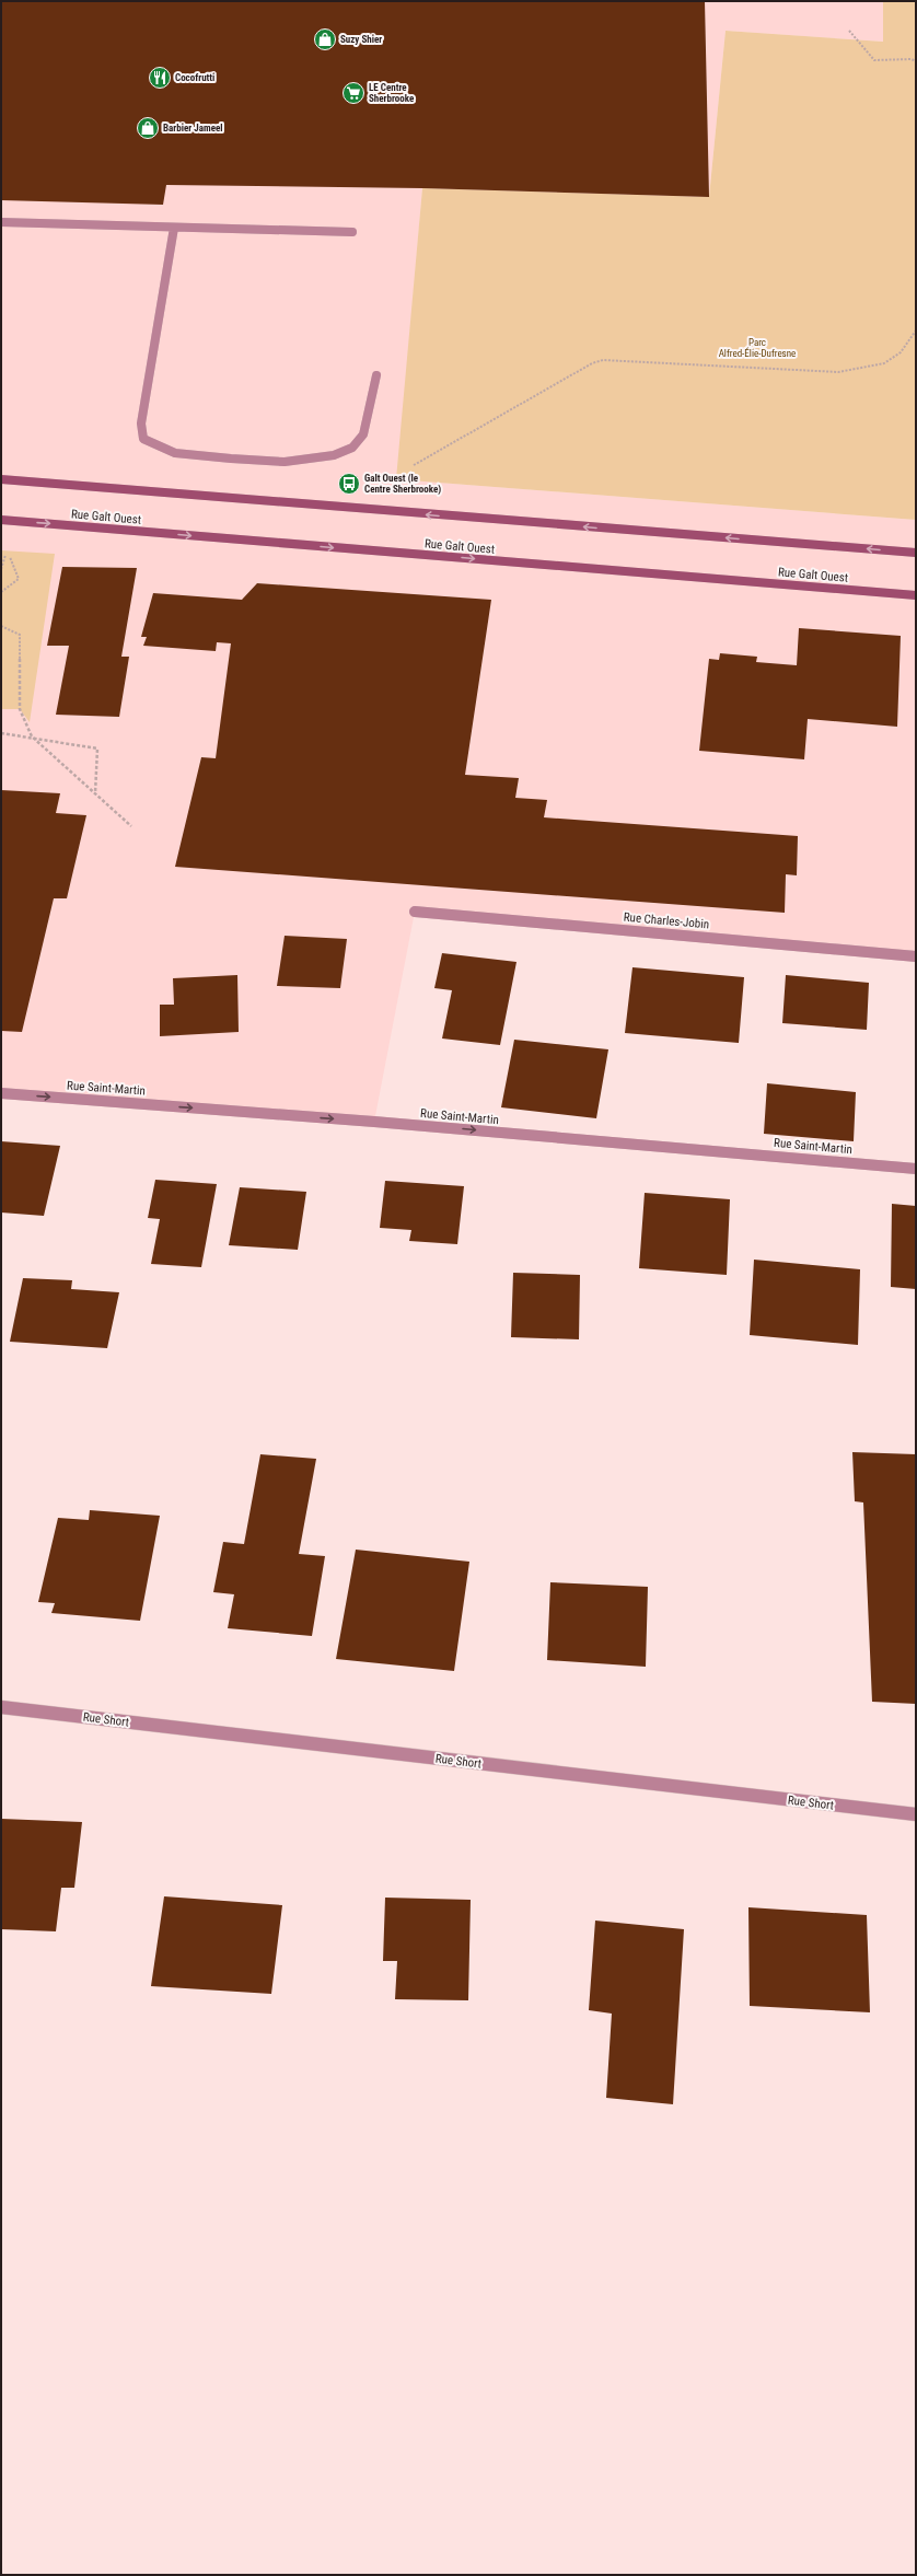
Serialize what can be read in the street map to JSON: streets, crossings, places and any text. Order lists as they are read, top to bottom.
{
  "streets": {
    "main road": ["Rue Galt Ouest"],
    "street": ["Rue Charles-Jobin", "Rue Saint-Martin", "Rue Short"]
  },
  "one_way": ["Rue Saint-Martin"],
  "parks": ["Parc Alfred-Élie-Dufresne"],
  "places": {
    "shop": ["Suzy Shier", "Barbier Jameel"],
    "restaurant": ["Cocofrutti"],
    "supermarket": ["LE Centre Sherbrooke"],
    "bus stop": ["Galt Ouest (le Centre Sherbrooke)"]
  }
}
